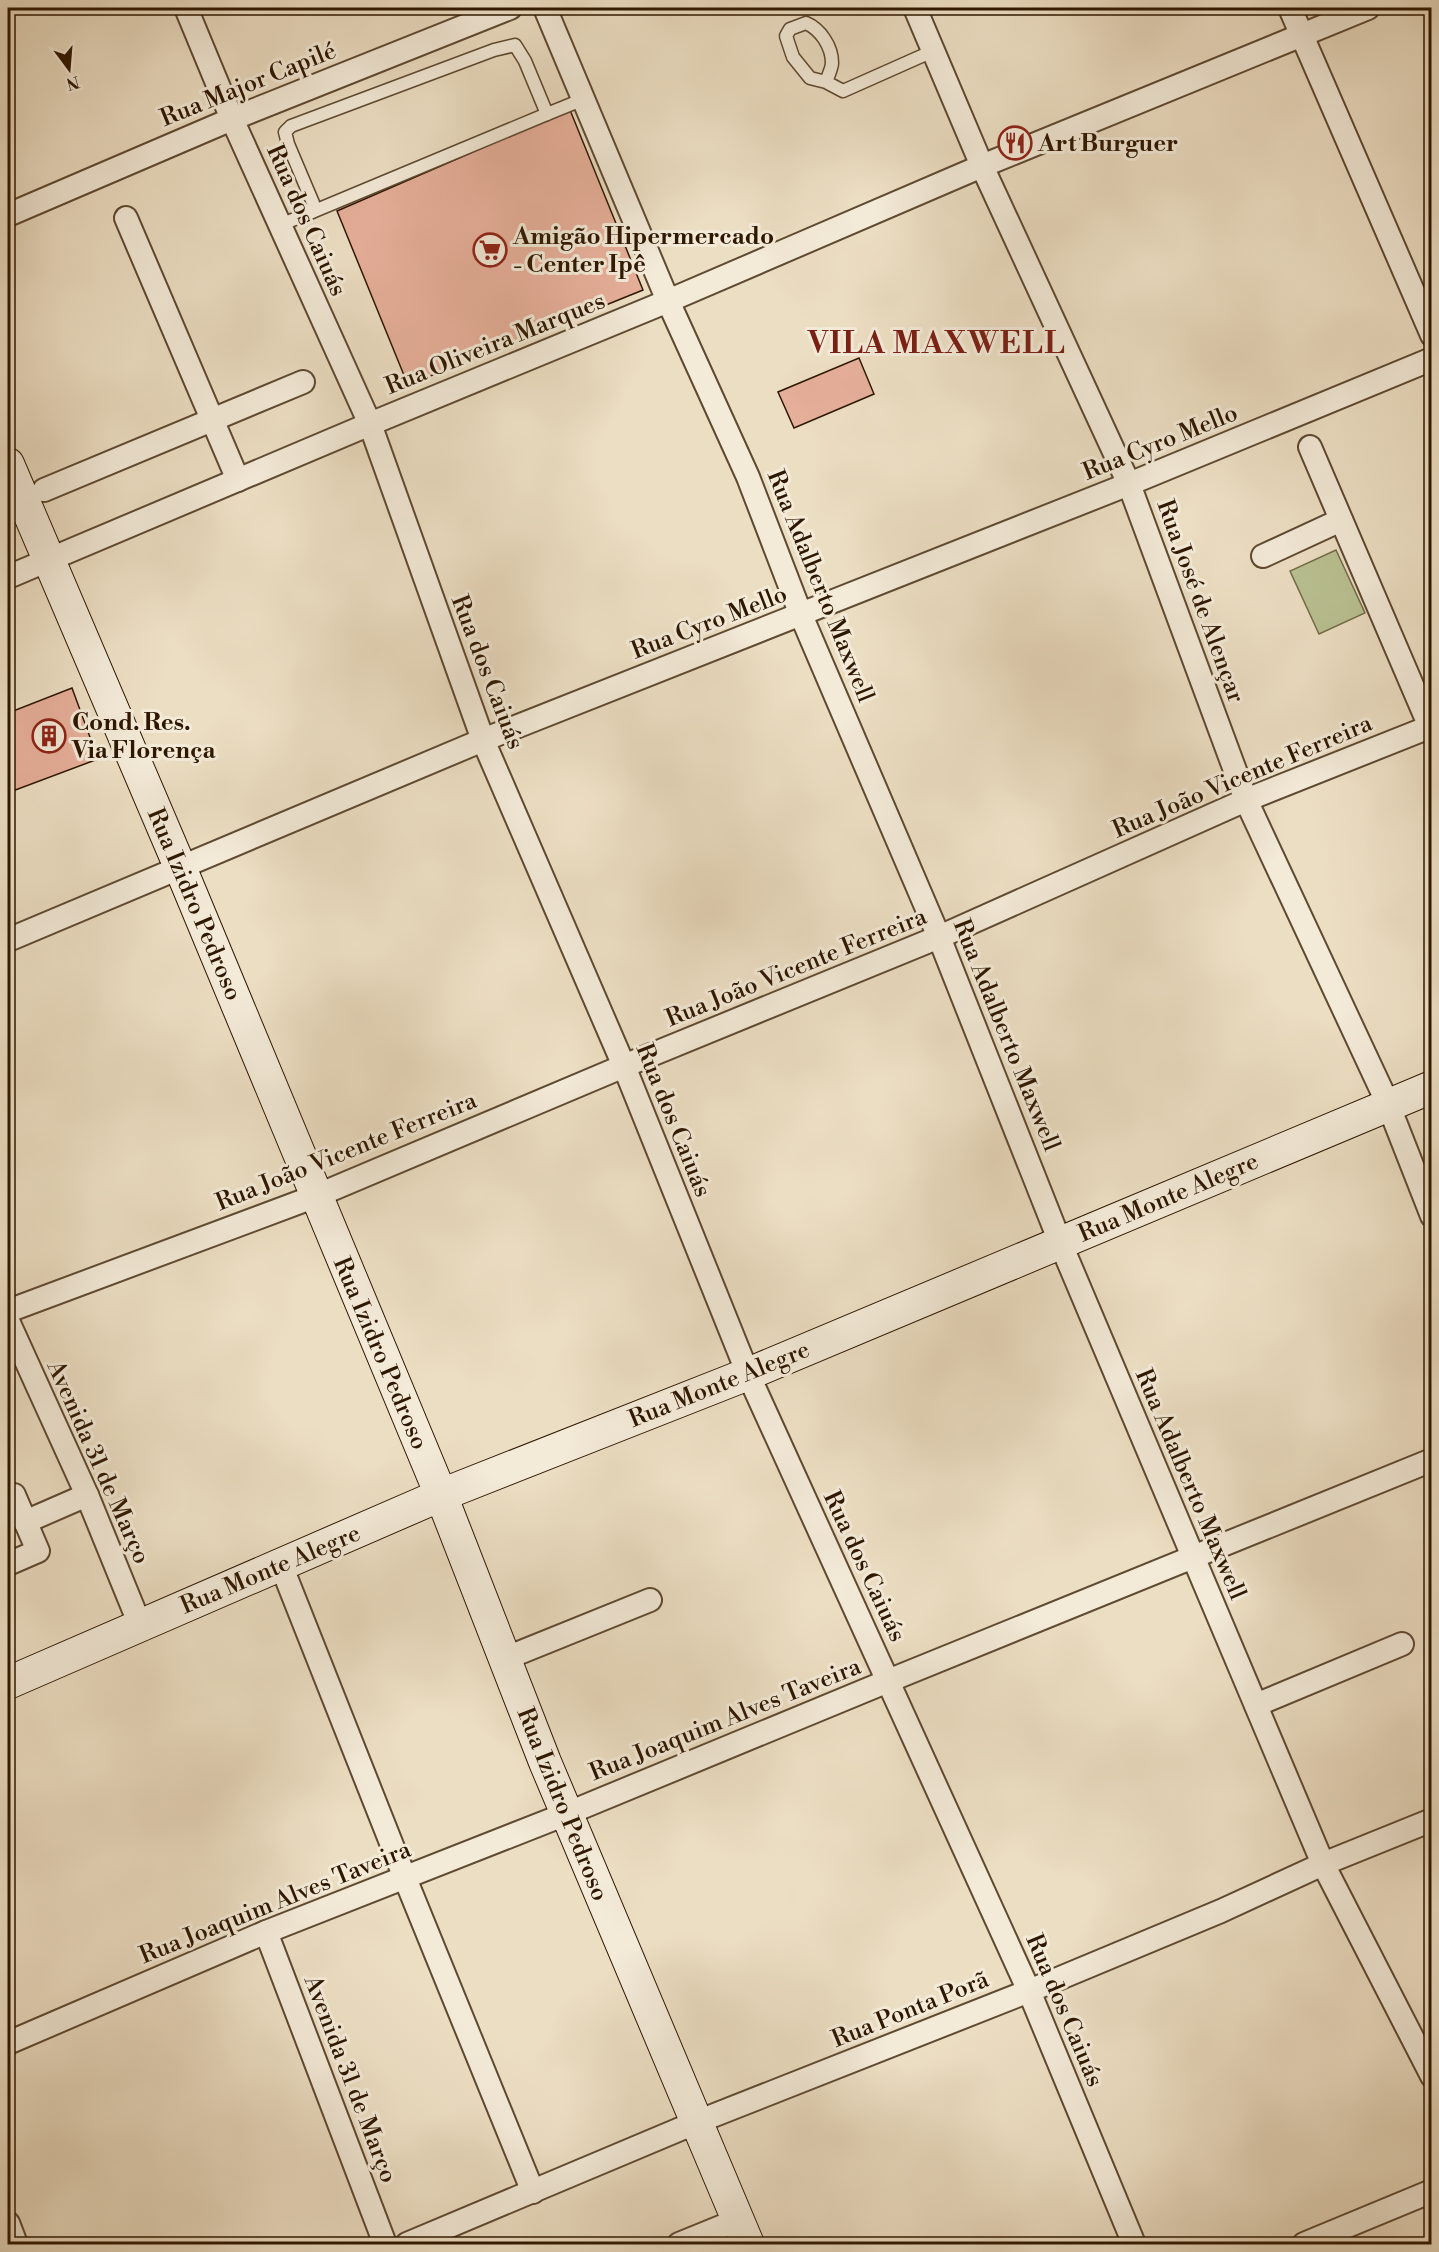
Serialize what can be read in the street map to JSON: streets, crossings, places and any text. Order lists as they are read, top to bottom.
{
  "streets": {
    "street": [
      "Rua Major Capilé",
      "Rua dos Caiuás",
      "Rua Oliveira Marques",
      "Rua Cyro Mello",
      "Rua Adalberto Maxwell",
      "Rua José de Alençar",
      "Rua João Vicente Ferreira",
      "Rua Izidro Pedroso",
      "Rua Monte Alegre",
      "Avenida 31 de Março",
      "Rua Joaquim Alves Taveira",
      "Rua Ponta Porã"
    ]
  },
  "crossings": [
    ["Rua Major Capilé", "Rua dos Caiuás"],
    ["Rua dos Caiuás", "Rua Oliveira Marques"],
    ["Rua dos Caiuás", "Rua Cyro Mello"],
    ["Rua dos Caiuás", "Rua João Vicente Ferreira"],
    ["Rua dos Caiuás", "Rua Monte Alegre"],
    ["Rua dos Caiuás", "Rua Joaquim Alves Taveira"],
    ["Rua dos Caiuás", "Rua Ponta Porã"],
    ["Rua Oliveira Marques", "Rua Adalberto Maxwell"],
    ["Rua Oliveira Marques", "Rua José de Alençar"],
    ["Rua Oliveira Marques", "Rua Izidro Pedroso"],
    ["Rua Cyro Mello", "Rua Adalberto Maxwell"],
    ["Rua Cyro Mello", "Rua José de Alençar"],
    ["Rua Cyro Mello", "Rua Izidro Pedroso"],
    ["Rua Adalberto Maxwell", "Rua João Vicente Ferreira"],
    ["Rua Adalberto Maxwell", "Rua Monte Alegre"],
    ["Rua Adalberto Maxwell", "Rua Joaquim Alves Taveira"],
    ["Rua Adalberto Maxwell", "Rua Ponta Porã"],
    ["Rua José de Alençar", "Rua João Vicente Ferreira"],
    ["Rua José de Alençar", "Rua Monte Alegre"],
    ["Rua João Vicente Ferreira", "Rua Izidro Pedroso"],
    ["Rua Izidro Pedroso", "Rua Monte Alegre"],
    ["Rua Izidro Pedroso", "Rua Joaquim Alves Taveira"],
    ["Rua Izidro Pedroso", "Rua Ponta Porã"],
    ["Rua Monte Alegre", "Avenida 31 de Março"],
    ["Avenida 31 de Março", "Rua Joaquim Alves Taveira"]
  ],
  "districts": ["VILA MAXWELL"],
  "places": {
    "restaurant": ["Art Burguer"],
    "supermarket": ["Amigão Hipermercado - Center Ipê"],
    "building": ["Cond. Res. Via Florença"]
  },
  "north": "bottom"
}
